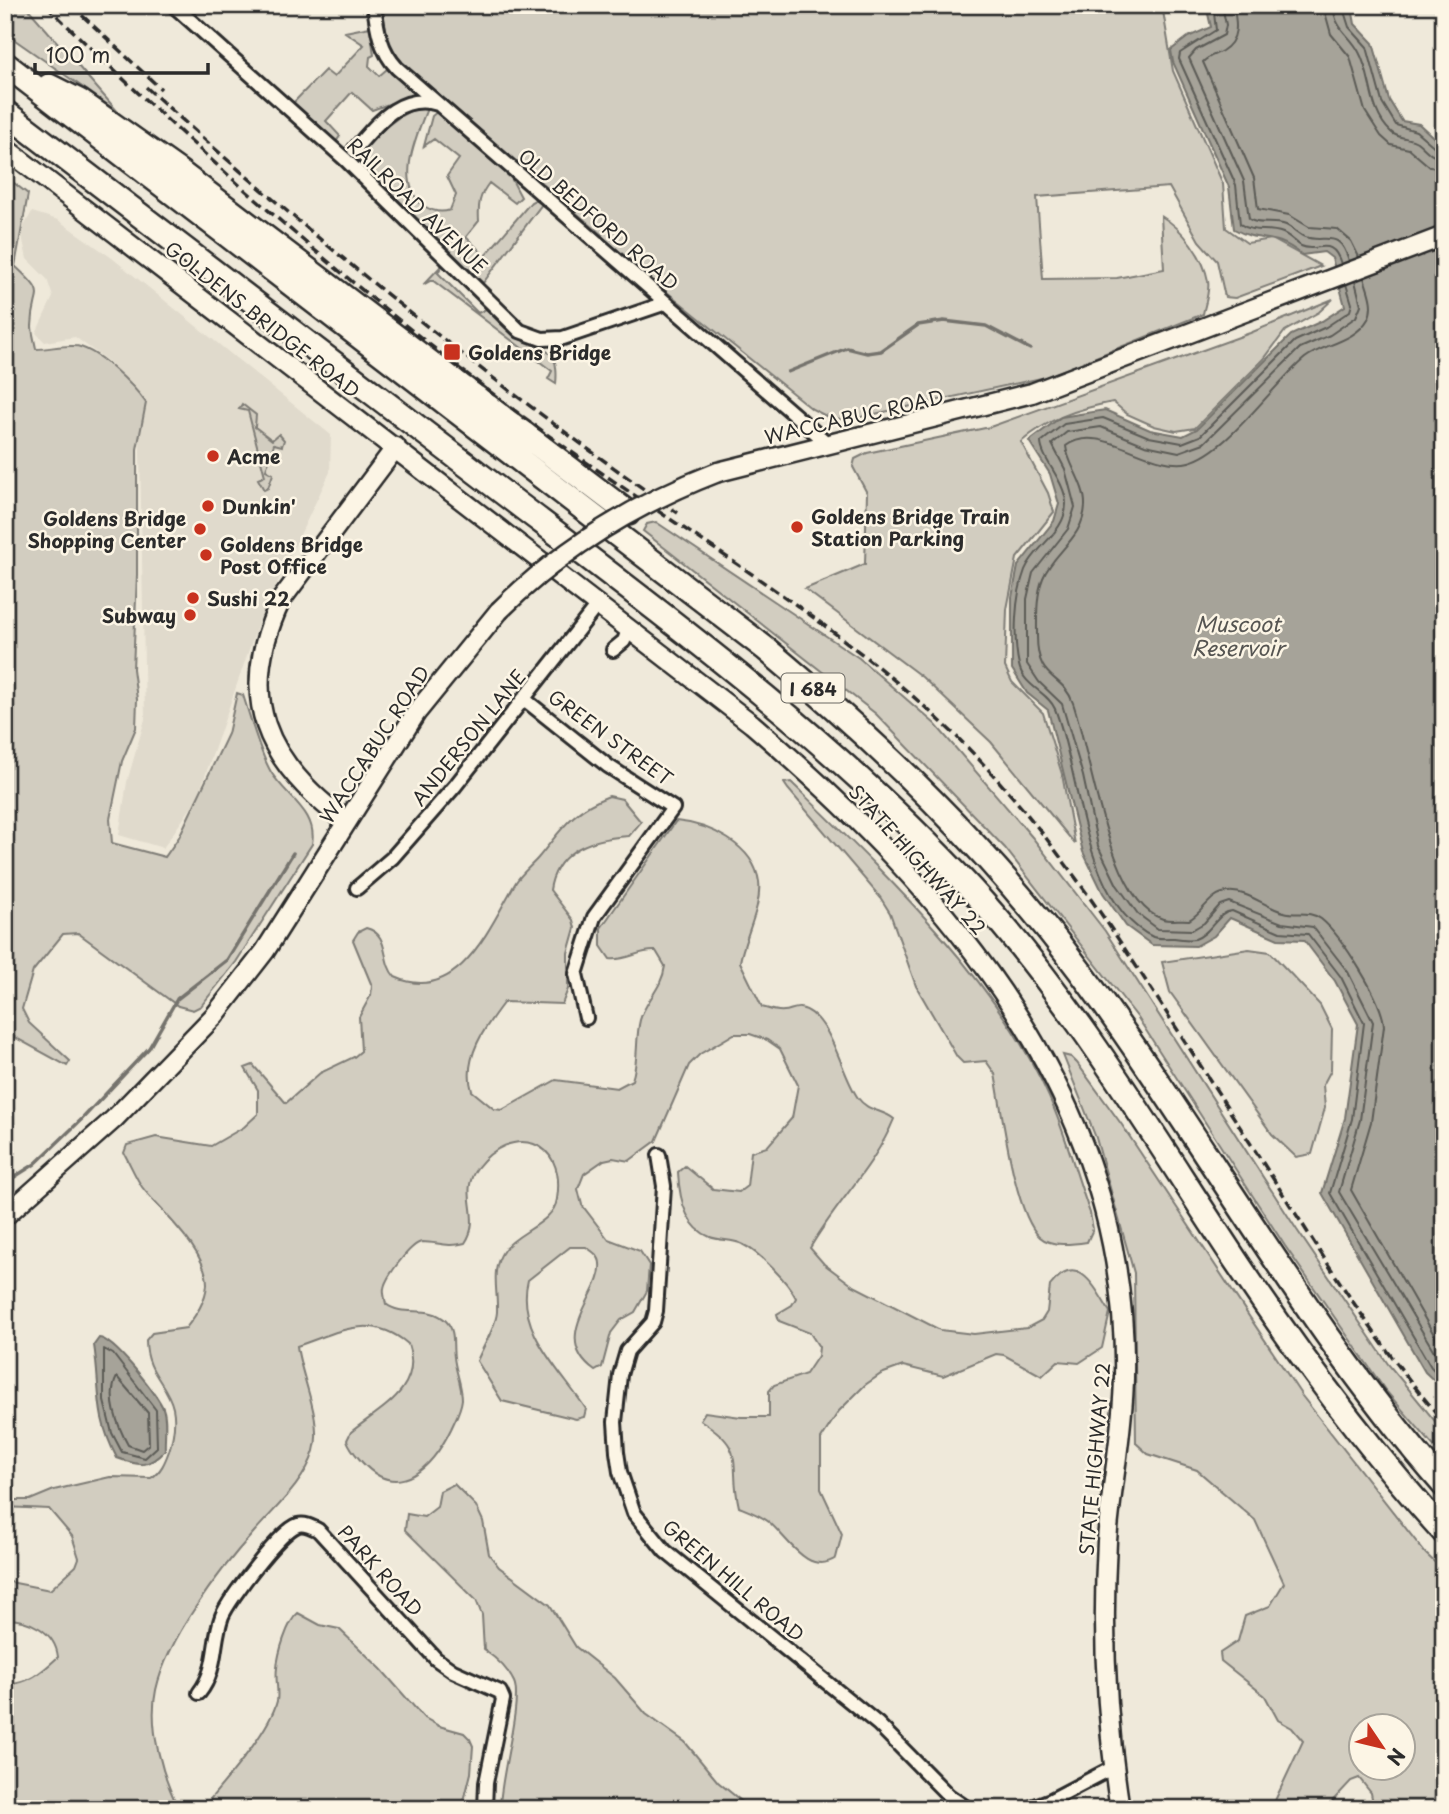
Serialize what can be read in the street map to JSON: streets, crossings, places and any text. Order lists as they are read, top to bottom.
{
  "streets": {
    "highway": ["I 684"],
    "main road": ["GOLDENS BRIDGE ROAD", "WACCABUC ROAD", "STATE HIGHWAY 22"],
    "street": [
      "RAILROAD AVENUE",
      "OLD BEDFORD ROAD",
      "ANDERSON LANE",
      "GREEN STREET",
      "PARK ROAD",
      "GREEN HILL ROAD"
    ]
  },
  "crossings": [
    ["RAILROAD AVENUE", "OLD BEDFORD ROAD"],
    ["OLD BEDFORD ROAD", "WACCABUC ROAD"],
    ["GOLDENS BRIDGE ROAD", "STATE HIGHWAY 22"],
    ["ANDERSON LANE", "GREEN STREET"],
    ["ANDERSON LANE", "STATE HIGHWAY 22"]
  ],
  "water": ["Muscoot Reservoir"],
  "places": {
    "transit": ["Goldens Bridge"],
    "other": [
      "Acme",
      "Dunkin'",
      "Goldens Bridge Train Station Parking",
      "Goldens Bridge Shopping Center",
      "Goldens Bridge Post Office",
      "Sushi 22",
      "Subway"
    ]
  },
  "scale_bar": "100 m",
  "north": "bottom right"
}
